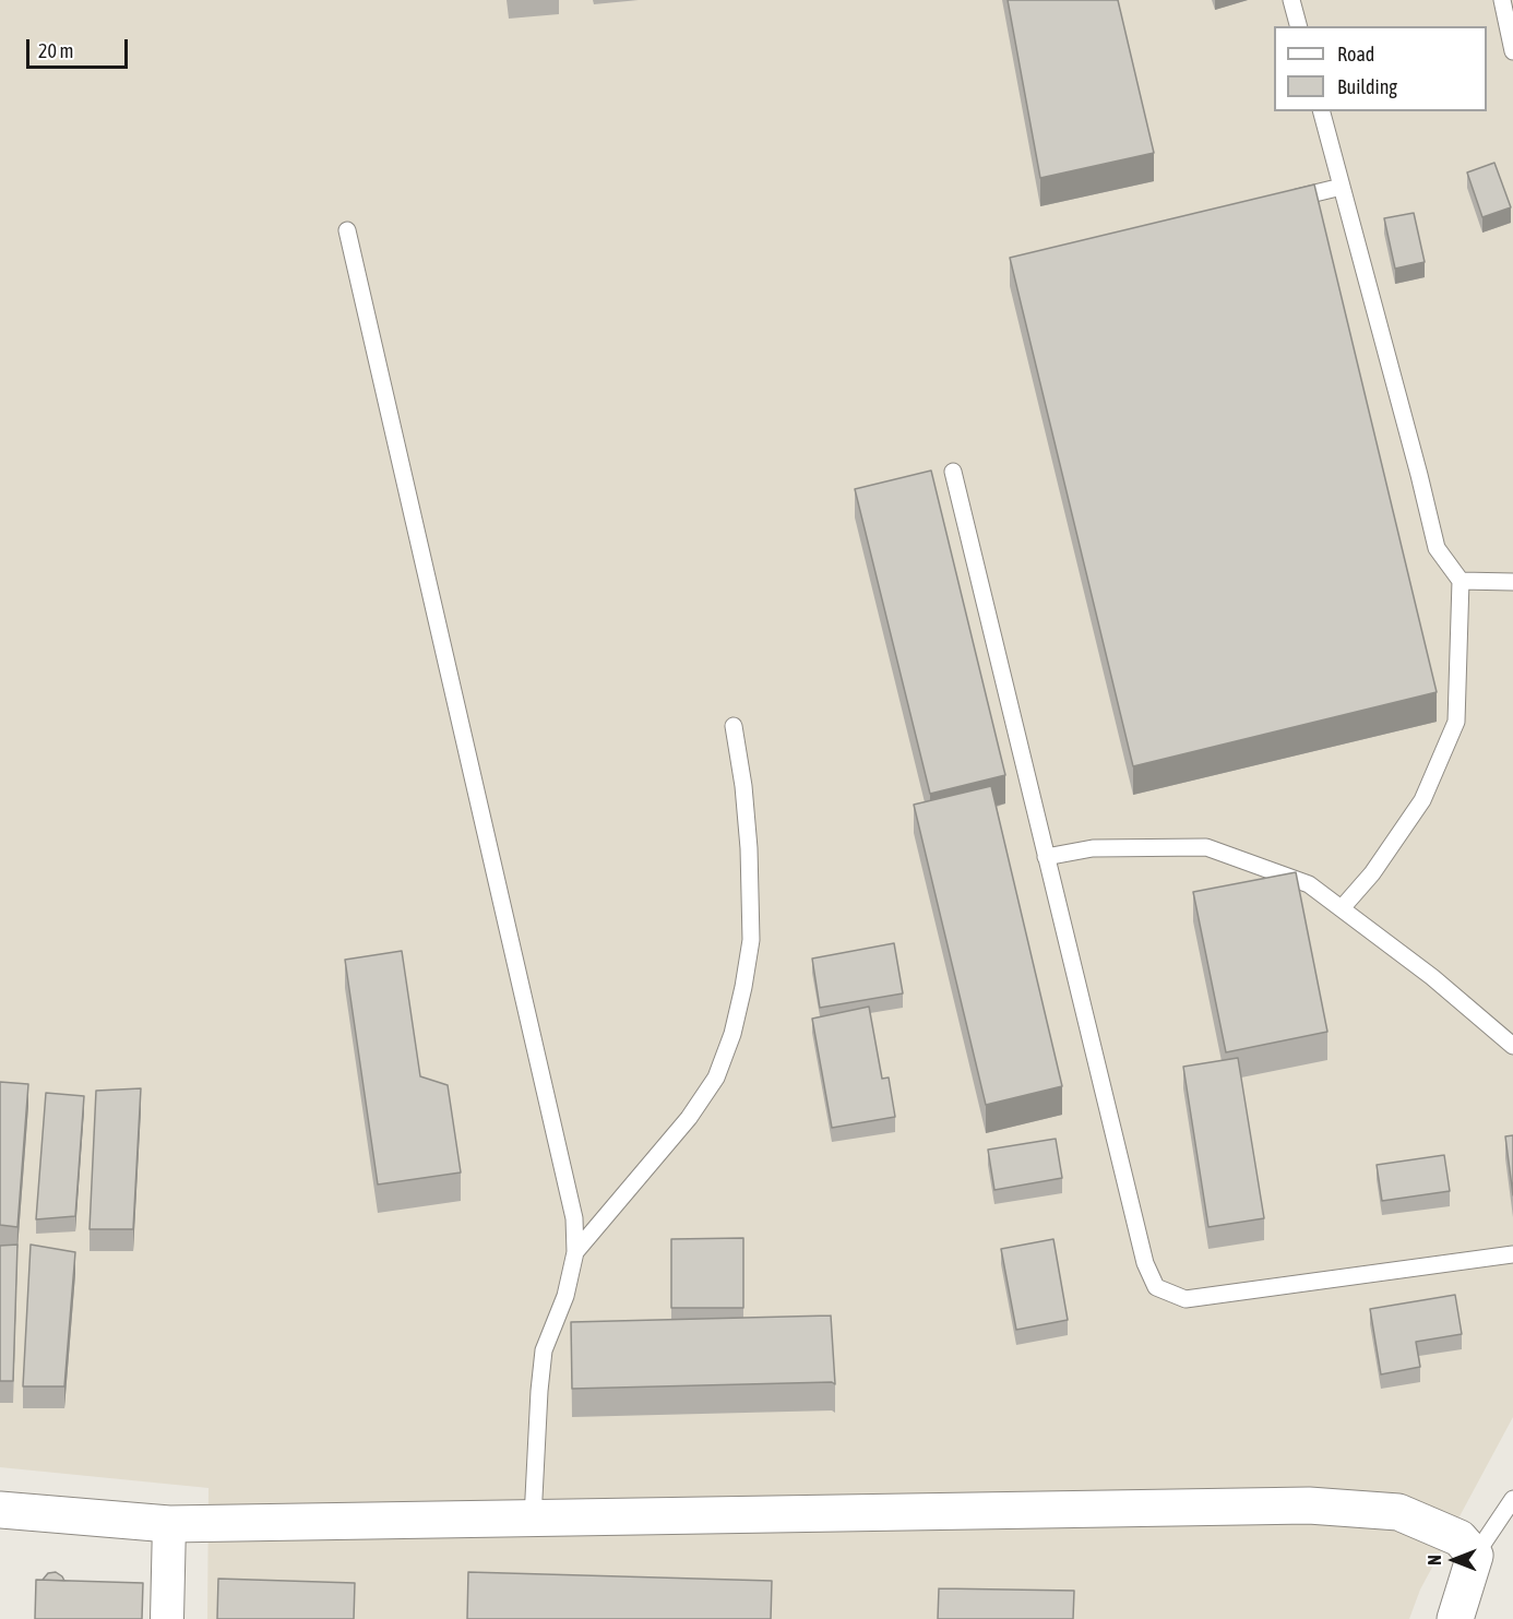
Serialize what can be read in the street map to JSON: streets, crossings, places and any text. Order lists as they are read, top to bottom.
{
  "legend": ["Road", "Building"],
  "scale_bar": "20 m",
  "north": "left"
}
